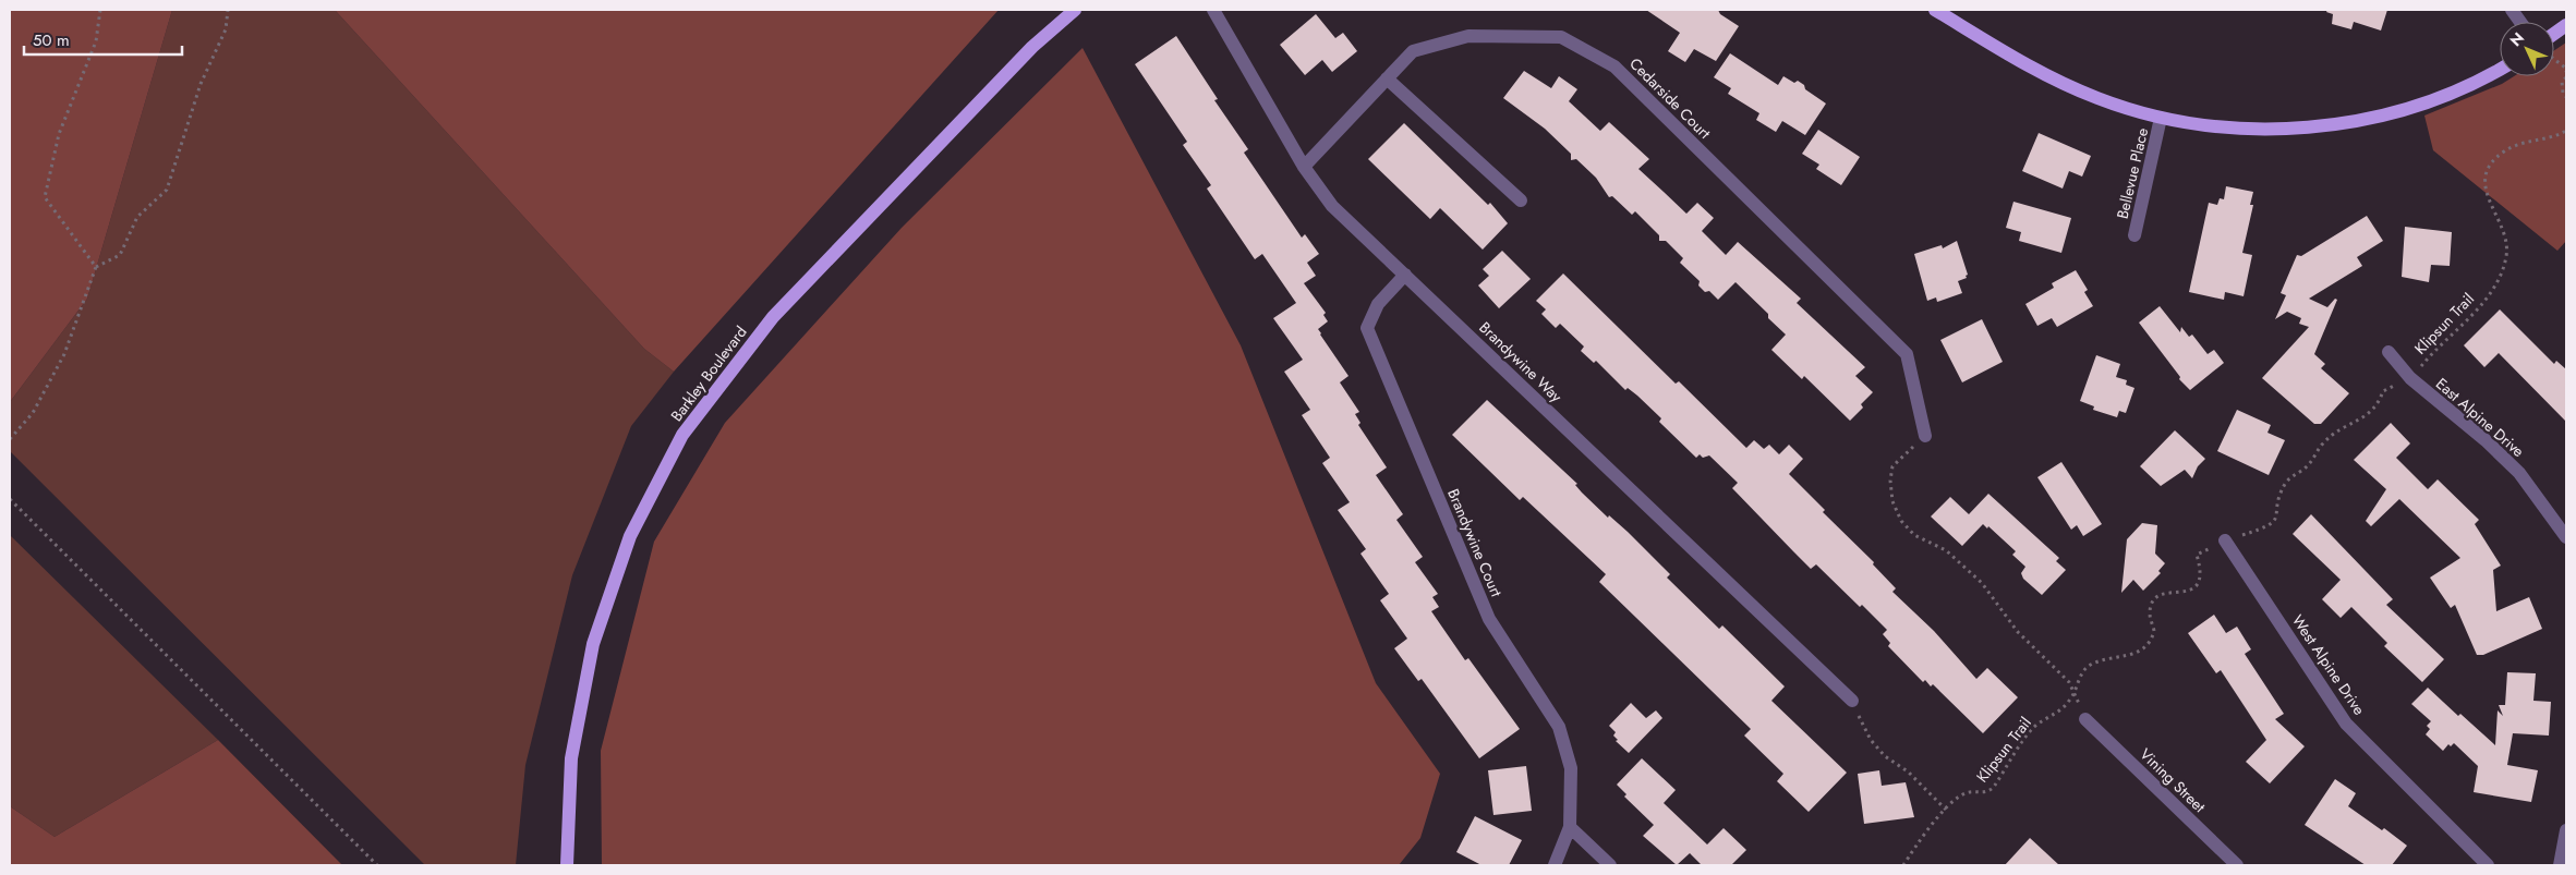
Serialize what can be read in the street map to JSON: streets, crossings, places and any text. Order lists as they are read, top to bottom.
{
  "streets": {
    "main road": ["Barkley Boulevard"],
    "street": [
      "Cedarside Court",
      "Bellevue Place",
      "Brandywine Way",
      "East Alpine Drive",
      "Brandywine Court",
      "West Alpine Drive",
      "Vining Street"
    ],
    "path": ["Klipsun Trail"]
  },
  "crossings": [
    ["Cedarside Court", "Brandywine Way"],
    ["Klipsun Trail", "East Alpine Drive"],
    ["Klipsun Trail", "West Alpine Drive"],
    ["Brandywine Way", "Brandywine Court"]
  ],
  "scale_bar": "50 m",
  "north": "top left"
}
